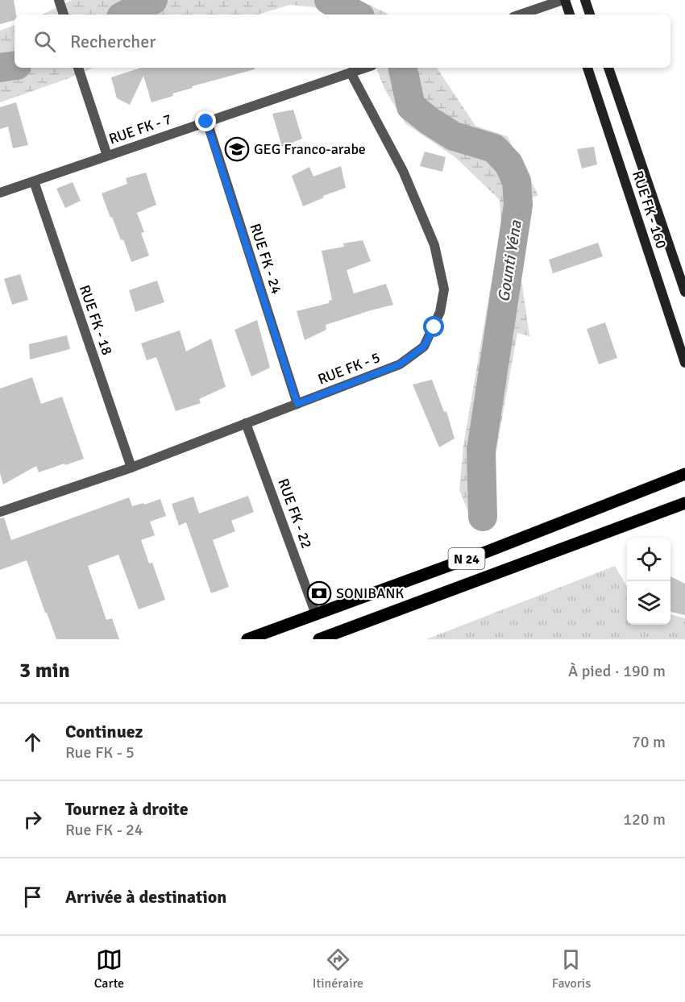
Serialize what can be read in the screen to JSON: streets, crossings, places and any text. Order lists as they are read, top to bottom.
{
  "streets": {
    "main road": ["RUE FK - 160", "N 24"],
    "street": [
      "RUE FK - 7",
      "RUE FK - 24",
      "RUE FK - 18",
      "RUE FK - 5",
      "RUE FK - 22"
    ]
  },
  "crossings": [
    ["RUE FK - 7", "RUE FK - 24"],
    ["RUE FK - 7", "RUE FK - 18"],
    ["RUE FK - 7", "RUE FK - 5"],
    ["RUE FK - 24", "RUE FK - 5"],
    ["RUE FK - 18", "RUE FK - 5"],
    ["RUE FK - 5", "RUE FK - 22"],
    ["RUE FK - 22", "N 24"]
  ],
  "water": ["Gounti Yéna"],
  "places": {
    "school or university": ["GEG Franco-arabe"],
    "bank": ["SONIBANK"]
  },
  "page": {
    "search": "Rechercher",
    "heading": ["3 min", "À pied · 190 m"],
    "list": [
      ["Continuez", "Rue FK - 5", "70 m"],
      ["Tournez à droite", "Rue FK - 24", "120 m"],
      "Arrivée à destination"
    ],
    "nav": ["Carte", "Itinéraire", "Favoris"]
  }
}
